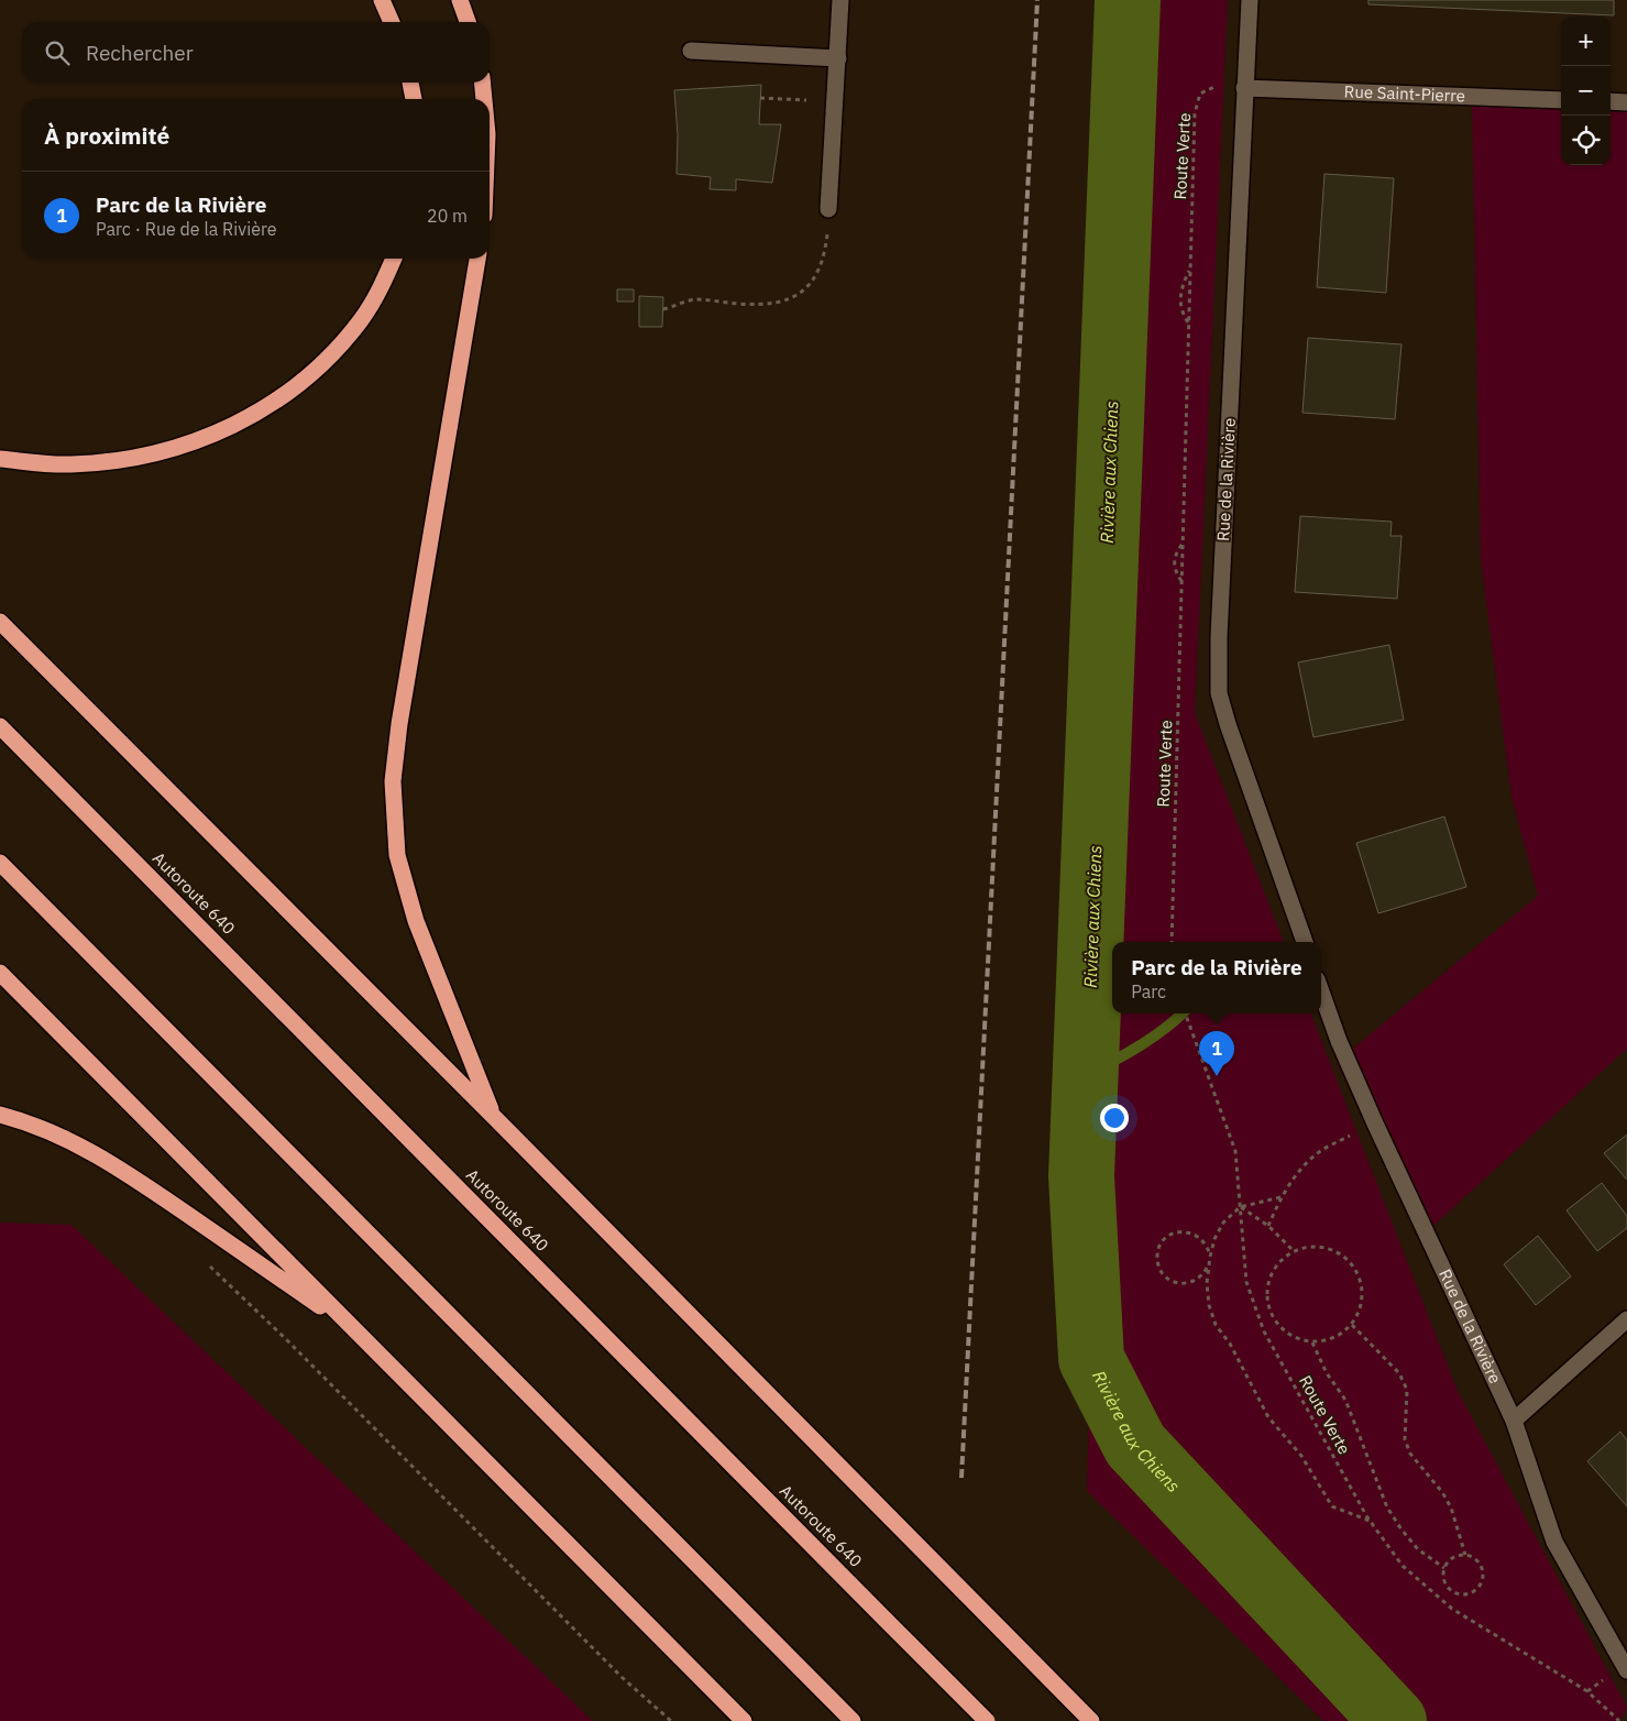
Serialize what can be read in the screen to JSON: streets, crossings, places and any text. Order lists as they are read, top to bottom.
{
  "streets": {
    "highway": ["Autoroute 640"],
    "street": ["Rue Saint-Pierre", "Rue de la Rivière"],
    "path": ["Route Verte"]
  },
  "crossings": [
    ["Rue Saint-Pierre", "Route Verte"],
    ["Rue Saint-Pierre", "Rue de la Rivière"],
    ["Route Verte", "Rue de la Rivière"]
  ],
  "water": ["Rivière aux Chiens"],
  "page": {
    "map_buttons": ["+", "−"],
    "search": "Rechercher",
    "heading": "À proximité",
    "list": [
      {
        "mark": "1",
        "name": "Parc de la Rivière",
        "note": "Parc · Rue de la Rivière",
        "value": "20 m"
      }
    ],
    "popup": ["Parc de la Rivière", "Parc"],
    "pins": "1"
  }
}
